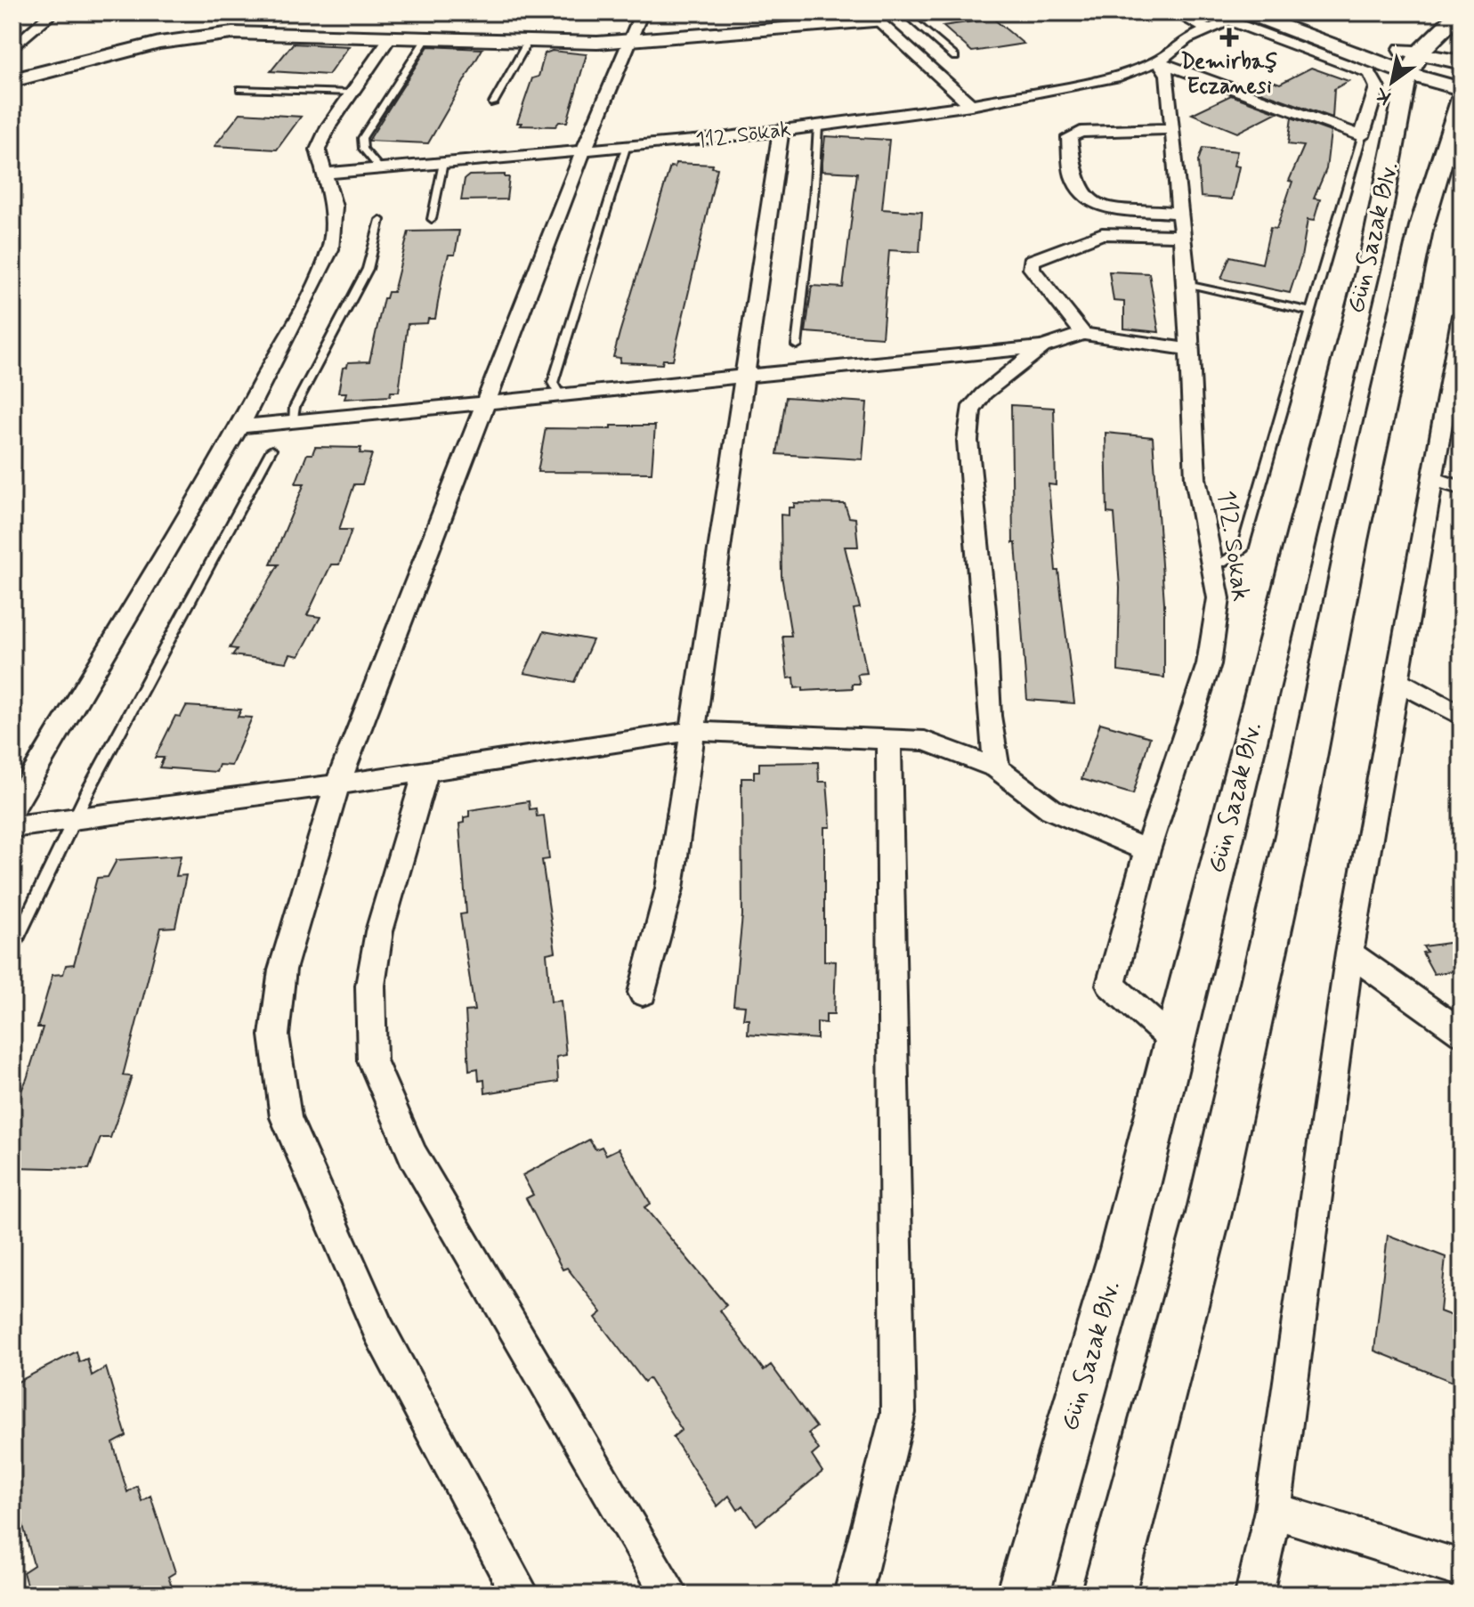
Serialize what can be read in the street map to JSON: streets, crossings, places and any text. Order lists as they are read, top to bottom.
{
  "streets": {
    "main road": ["Gün Sazak Blv."],
    "street": ["112. Sokak"]
  },
  "crossings": [
    ["112. Sokak", "Gün Sazak Blv."]
  ],
  "places": {
    "health": ["Demirbaş Eczanesi"]
  },
  "north": "bottom left"
}
